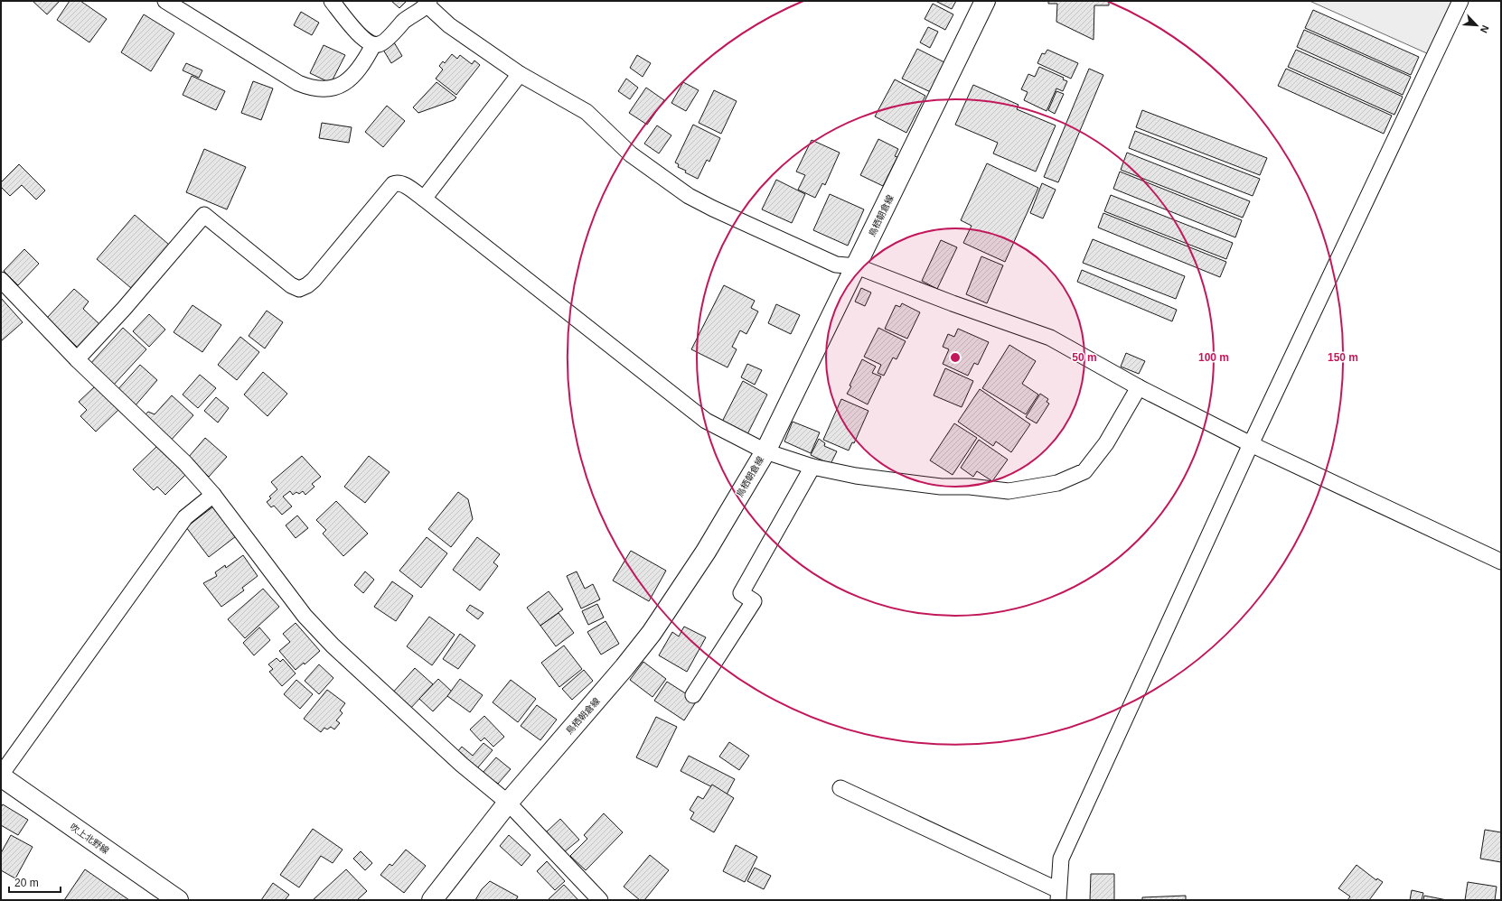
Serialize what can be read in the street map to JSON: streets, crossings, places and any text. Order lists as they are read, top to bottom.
{
  "streets": {
    "main road": ["鳥栖朝倉線", "吹上北野線"]
  },
  "scale_bar": "20 m",
  "north": "bottom right",
  "rings": ["50 m", "100 m", "150 m"]
}
